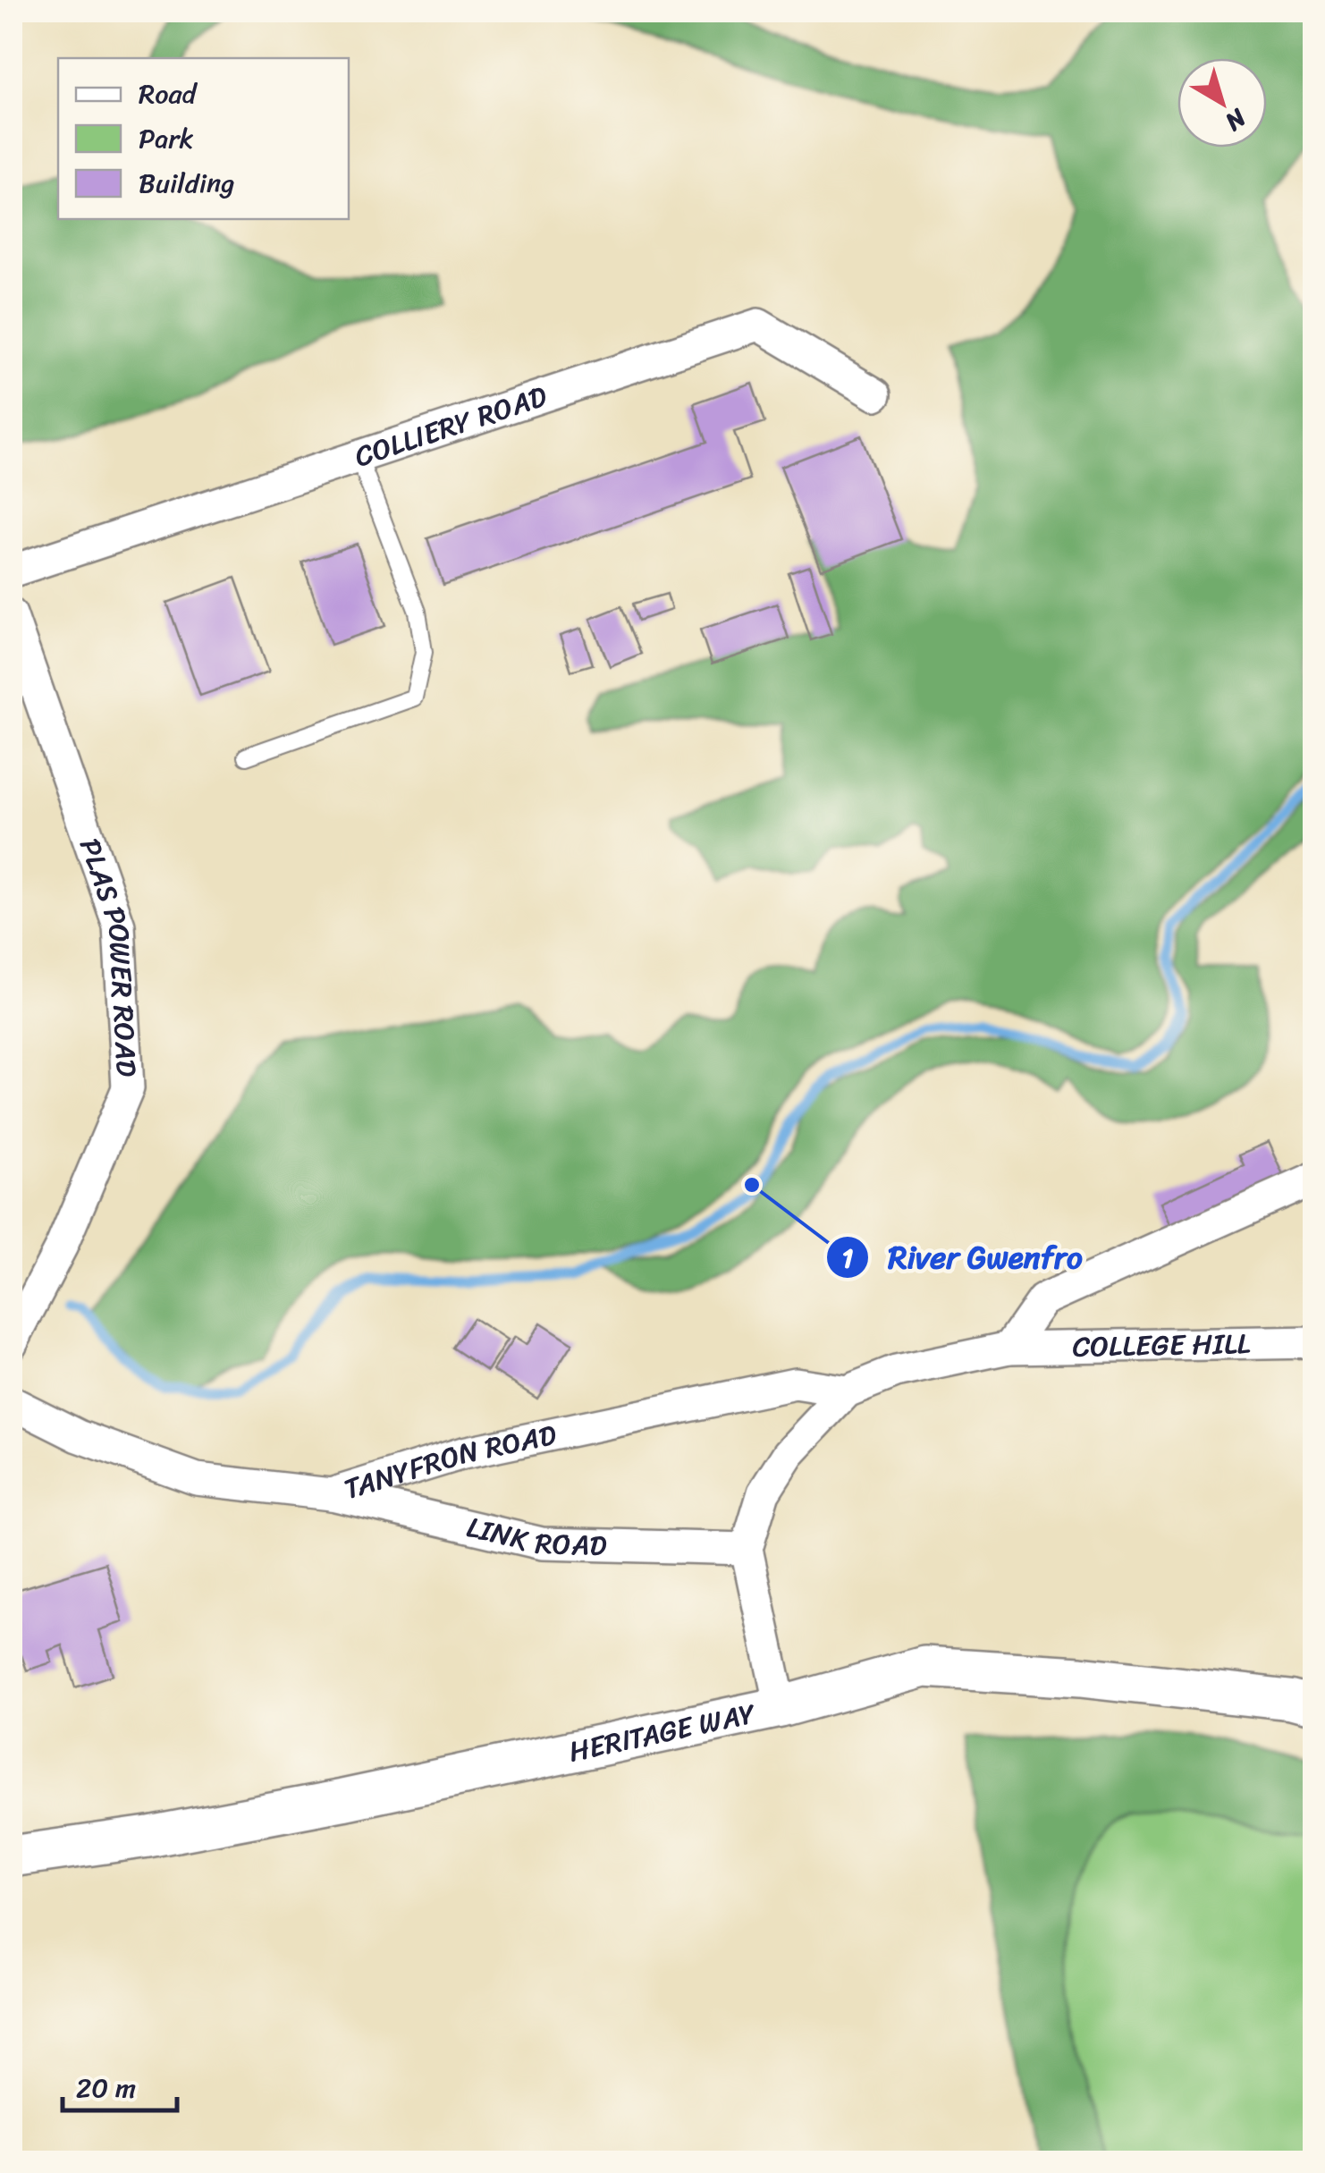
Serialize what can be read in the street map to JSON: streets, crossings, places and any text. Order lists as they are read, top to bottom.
{
  "streets": {
    "street": [
      "COLLIERY ROAD",
      "PLAS POWER ROAD",
      "COLLEGE HILL",
      "TANYFRON ROAD",
      "LINK ROAD",
      "HERITAGE WAY"
    ]
  },
  "crossings": [
    ["TANYFRON ROAD", "LINK ROAD"]
  ],
  "places": ["River Gwenfro"],
  "legend": ["Road", "Park", "Building"],
  "scale_bar": "20 m",
  "north": "bottom right"
}
